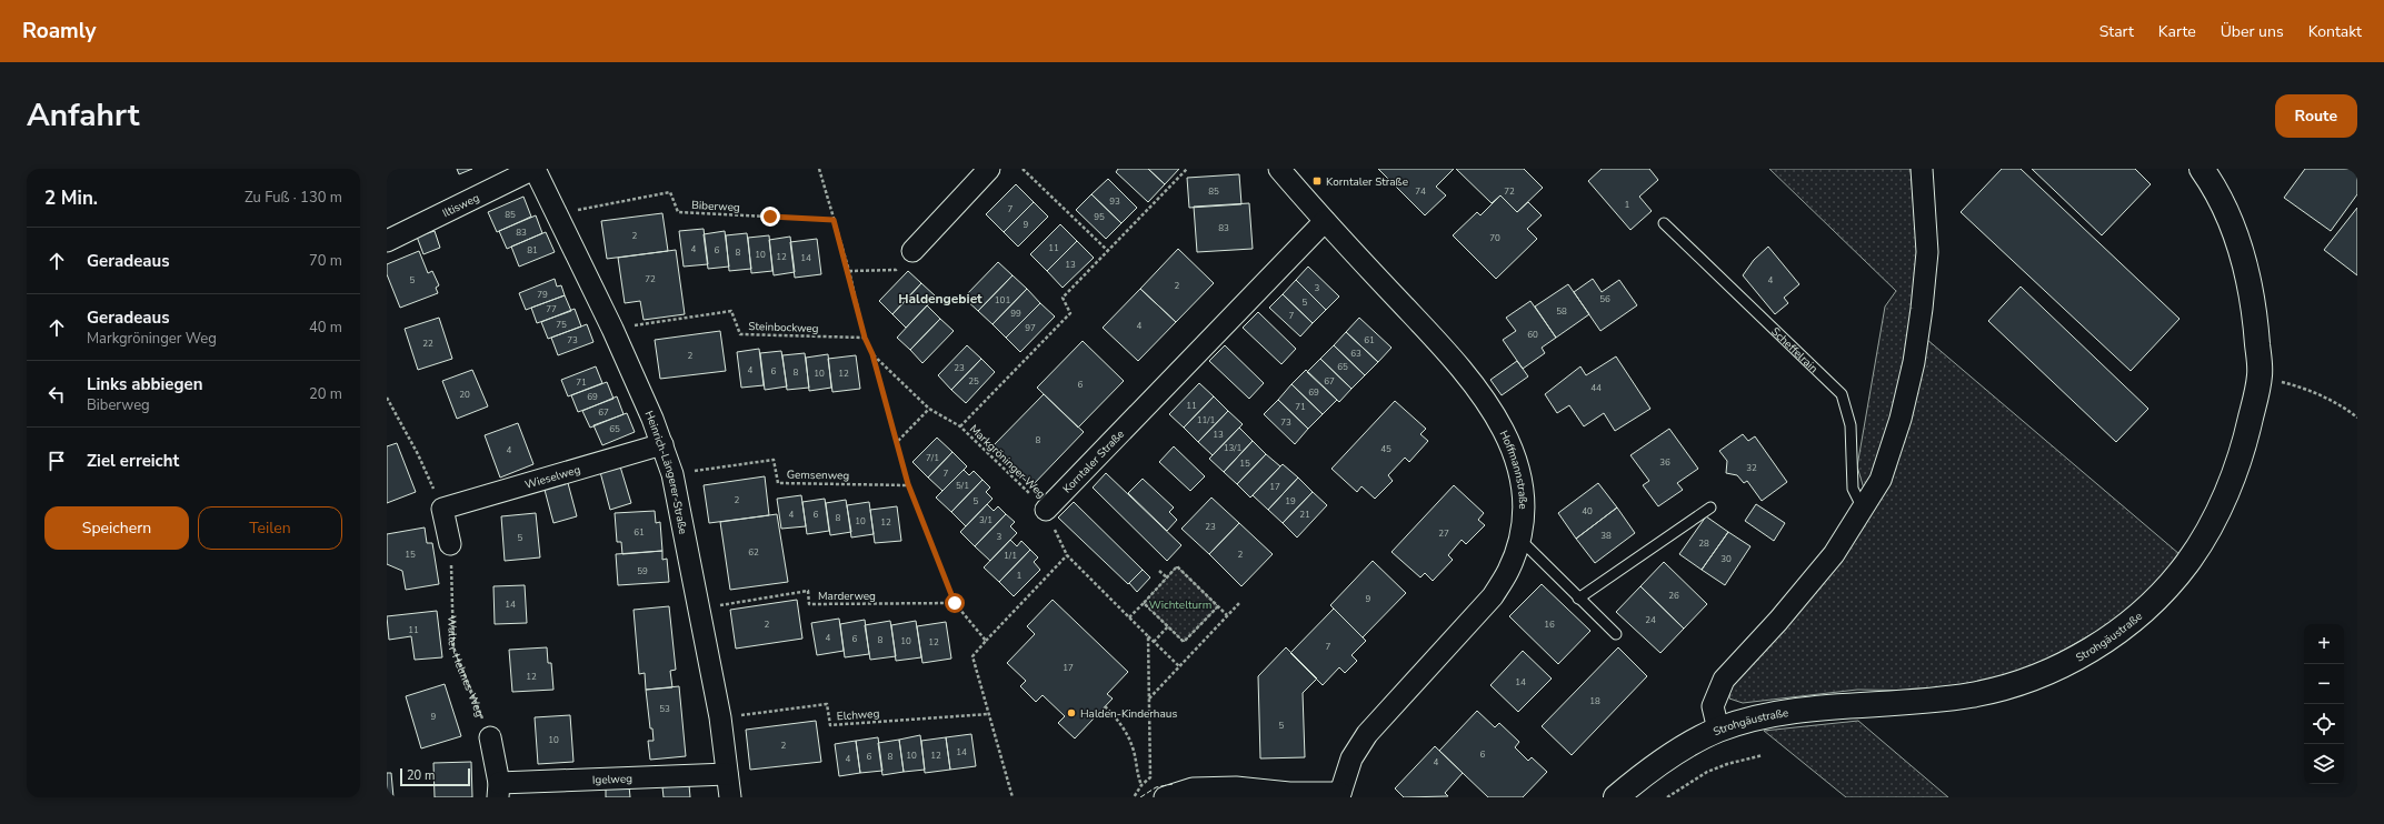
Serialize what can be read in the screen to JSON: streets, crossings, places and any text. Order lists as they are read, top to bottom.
{
  "streets": {
    "main road": ["Strohgäustraße"],
    "street": [
      "Iltisweg",
      "Korntaler Straße",
      "Hoffmannstraße",
      "Heinrich-Längerer-Straße",
      "Wieselweg",
      "Igelweg"
    ],
    "lane": ["Scheffelrain"],
    "path": [
      "Biberweg",
      "Steinbockweg",
      "Markgröninger Weg",
      "Gemsenweg",
      "Marderweg",
      "Walter-Helmes-Weg",
      "Elchweg"
    ]
  },
  "crossings": [
    ["Iltisweg", "Heinrich-Längerer-Straße"],
    ["Biberweg", "Markgröninger Weg"],
    ["Steinbockweg", "Markgröninger Weg"],
    ["Steinbockweg", "Heinrich-Längerer-Straße"],
    ["Markgröninger Weg", "Korntaler Straße"],
    ["Korntaler Straße", "Hoffmannstraße"],
    ["Heinrich-Längerer-Straße", "Wieselweg"],
    ["Heinrich-Längerer-Straße", "Igelweg"]
  ],
  "districts": ["Haldengebiet"],
  "parks": ["Wichtelturm"],
  "places": {
    "transit": ["Korntaler Straße"],
    "other": ["Halden-Kinderhaus"]
  },
  "house_numbers": [
    "85",
    "74",
    "72",
    "93",
    "1",
    "7",
    "85",
    "95",
    "9",
    "83",
    "83",
    "2",
    "70",
    "11",
    "4",
    "81",
    "6",
    "8",
    "10",
    "12",
    "14",
    "13",
    "72",
    "5",
    "4",
    "2",
    "3",
    "79",
    "56",
    "101",
    "5",
    "77",
    "58",
    "99",
    "7",
    "75",
    "4",
    "97",
    "60",
    "73",
    "61",
    "22",
    "63",
    "2",
    "65",
    "23",
    "4",
    "6",
    "8",
    "10",
    "12",
    "25",
    "67",
    "71",
    "6",
    "44",
    "69",
    "20",
    "69",
    "11",
    "71",
    "67",
    "11/1",
    "73",
    "65",
    "13",
    "8",
    "13/1",
    "45",
    "4",
    "7/1",
    "36",
    "15",
    "32",
    "7",
    "5/1",
    "17",
    "2",
    "5",
    "19",
    "40",
    "4",
    "6",
    "21",
    "8",
    "3/1",
    "10",
    "12",
    "23",
    "61",
    "27",
    "38",
    "3",
    "5",
    "28",
    "62",
    "15",
    "2",
    "1/1",
    "30",
    "59",
    "1",
    "26",
    "9",
    "14",
    "24",
    "2",
    "16",
    "11",
    "4",
    "6",
    "8",
    "10",
    "12",
    "7",
    "17",
    "12",
    "14",
    "18",
    "53",
    "9",
    "5",
    "10",
    "2",
    "14",
    "6",
    "10",
    "12",
    "6",
    "8",
    "4",
    "4"
  ],
  "scale_bar": "20 m",
  "page": {
    "header": "Roamly",
    "nav": [
      "Start",
      "Karte",
      "Über uns",
      "Kontakt"
    ],
    "title": "Anfahrt",
    "buttons": [
      "Route",
      ["Speichern", "Teilen"]
    ],
    "heading": ["2 Min.", "Zu Fuß · 130 m"],
    "list": [
      ["Geradeaus", "70 m"],
      ["Geradeaus", "Markgröninger Weg", "40 m"],
      ["Links abbiegen", "Biberweg", "20 m"],
      "Ziel erreicht"
    ],
    "map_buttons": ["+", "−"],
    "scale": "20 m"
  }
}
